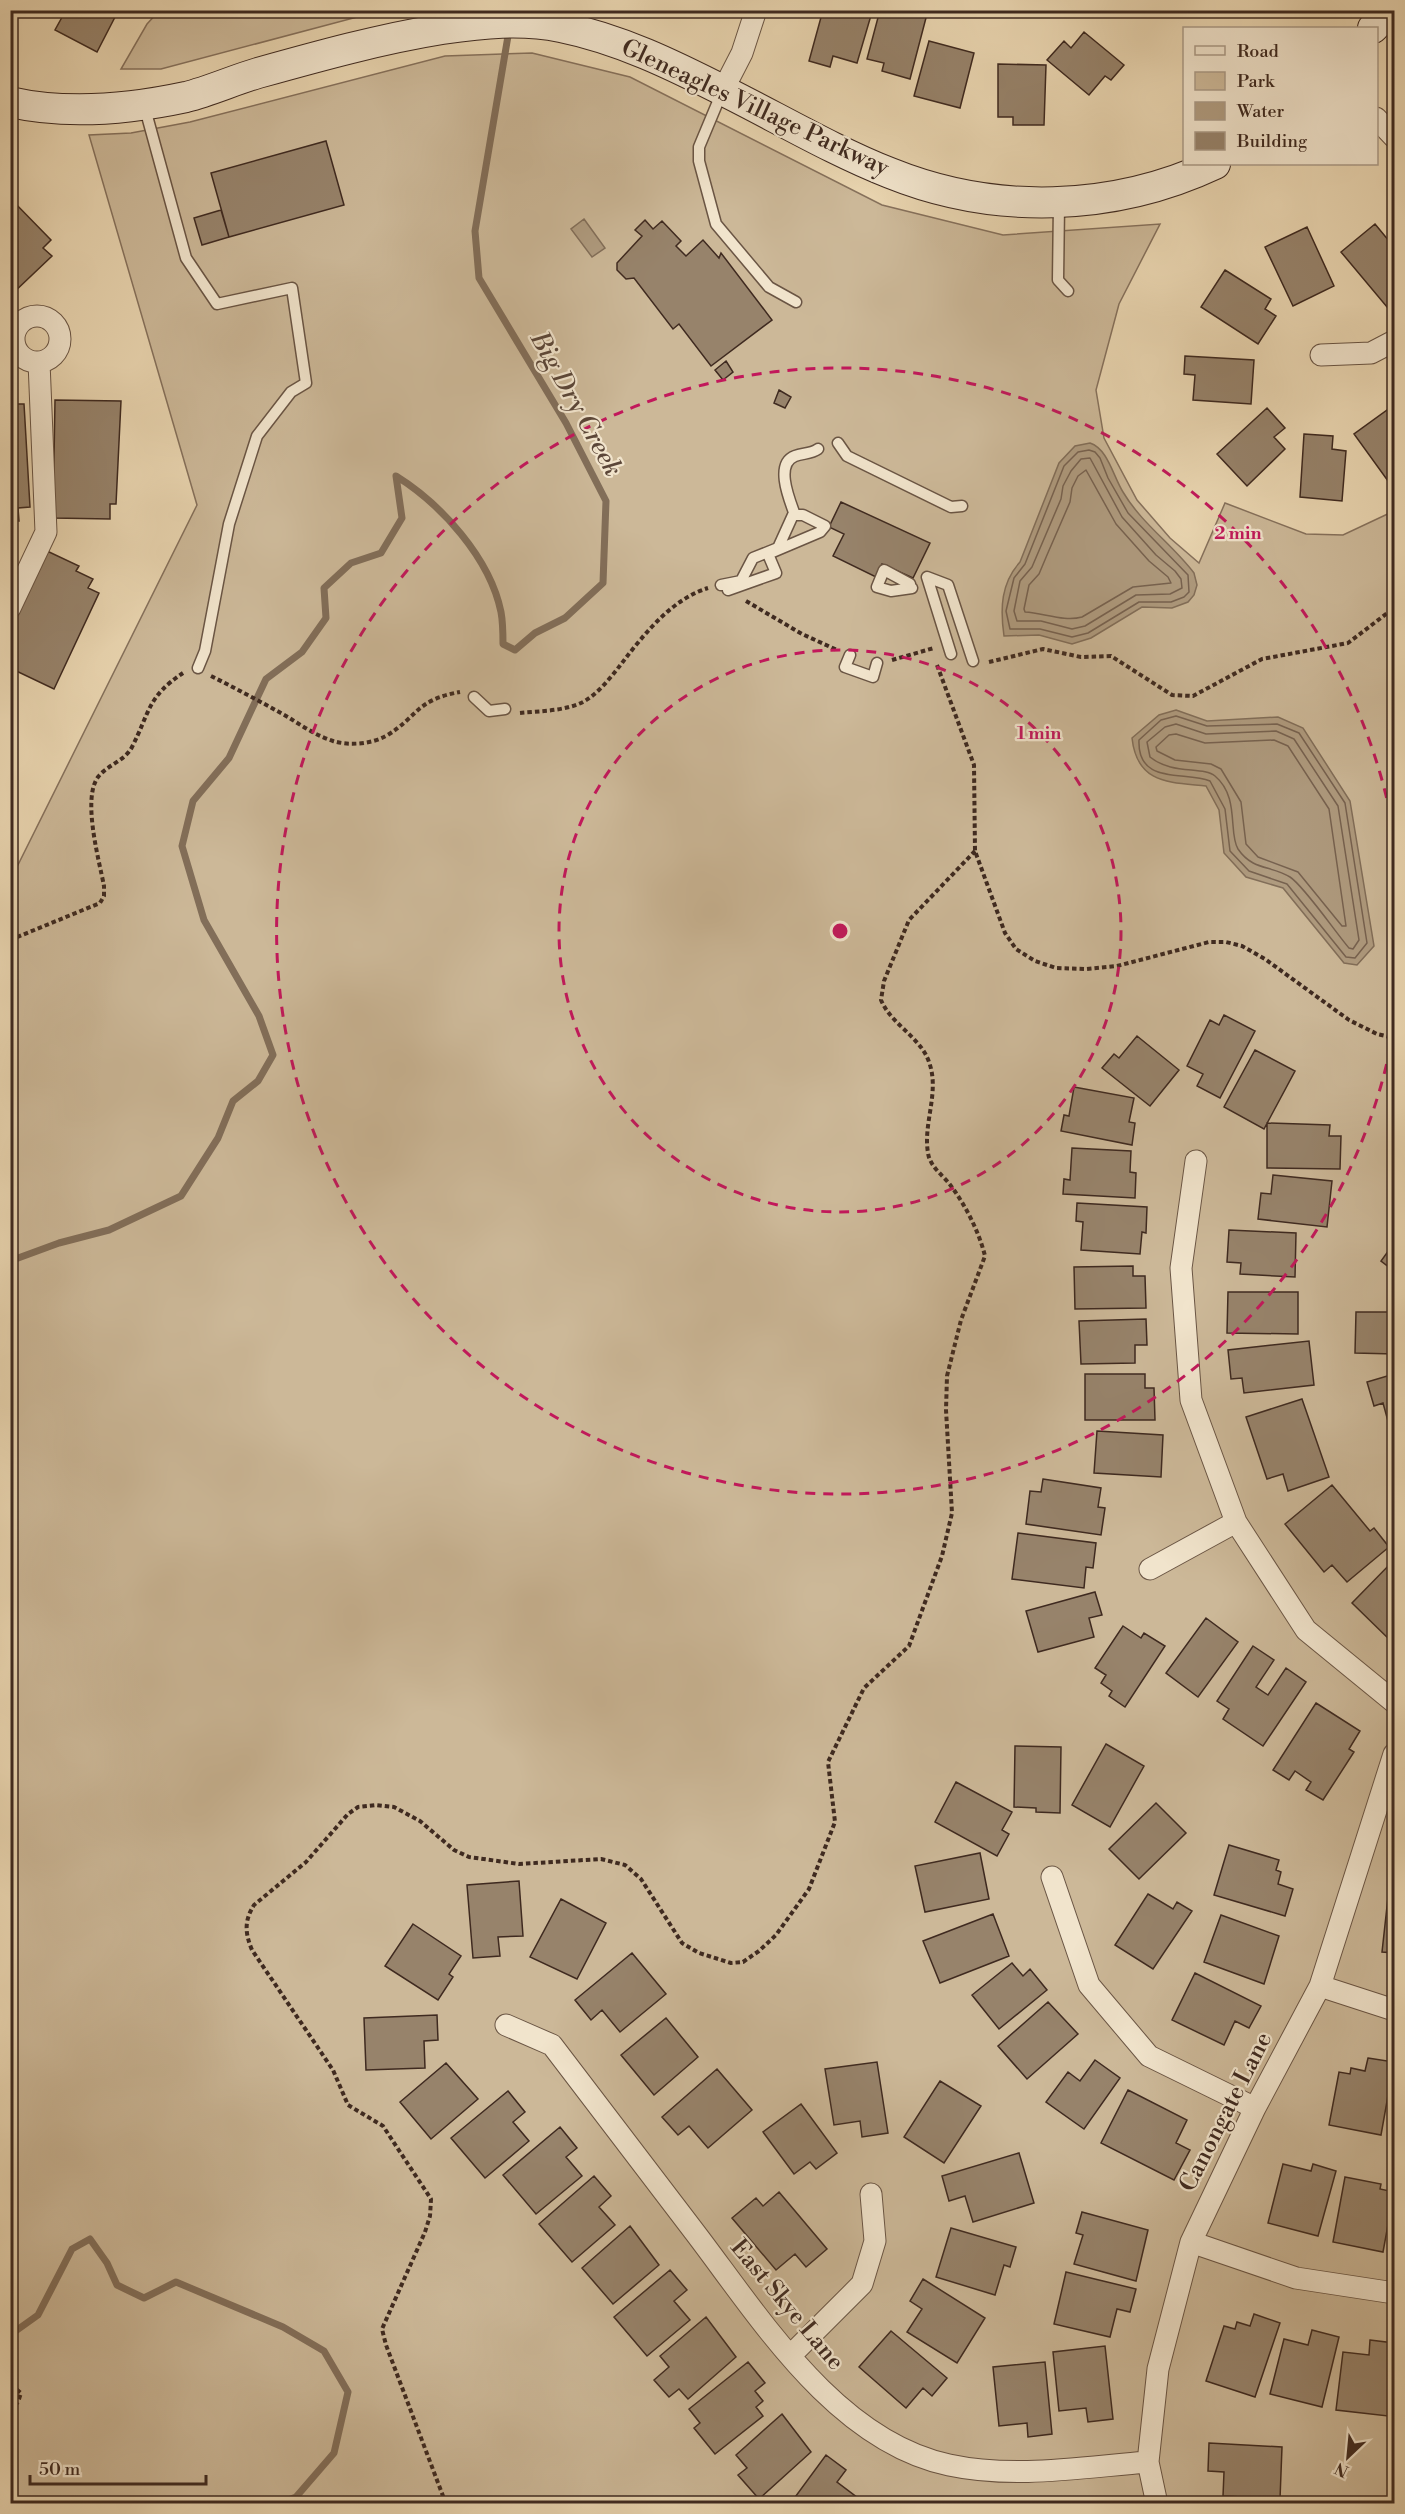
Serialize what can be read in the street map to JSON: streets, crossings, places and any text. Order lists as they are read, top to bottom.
{
  "streets": {
    "street": ["Gleneagles Village Parkway", "Canongate Lane", "East Skye Lane"]
  },
  "crossings": [
    ["Canongate Lane", "East Skye Lane"]
  ],
  "water": ["Big Dry Creek"],
  "legend": [
    "Road",
    "Park",
    "Water",
    "Building"
  ],
  "scale_bar": "50 m",
  "north": "bottom left",
  "rings": ["2 min", "1 min"]
}
